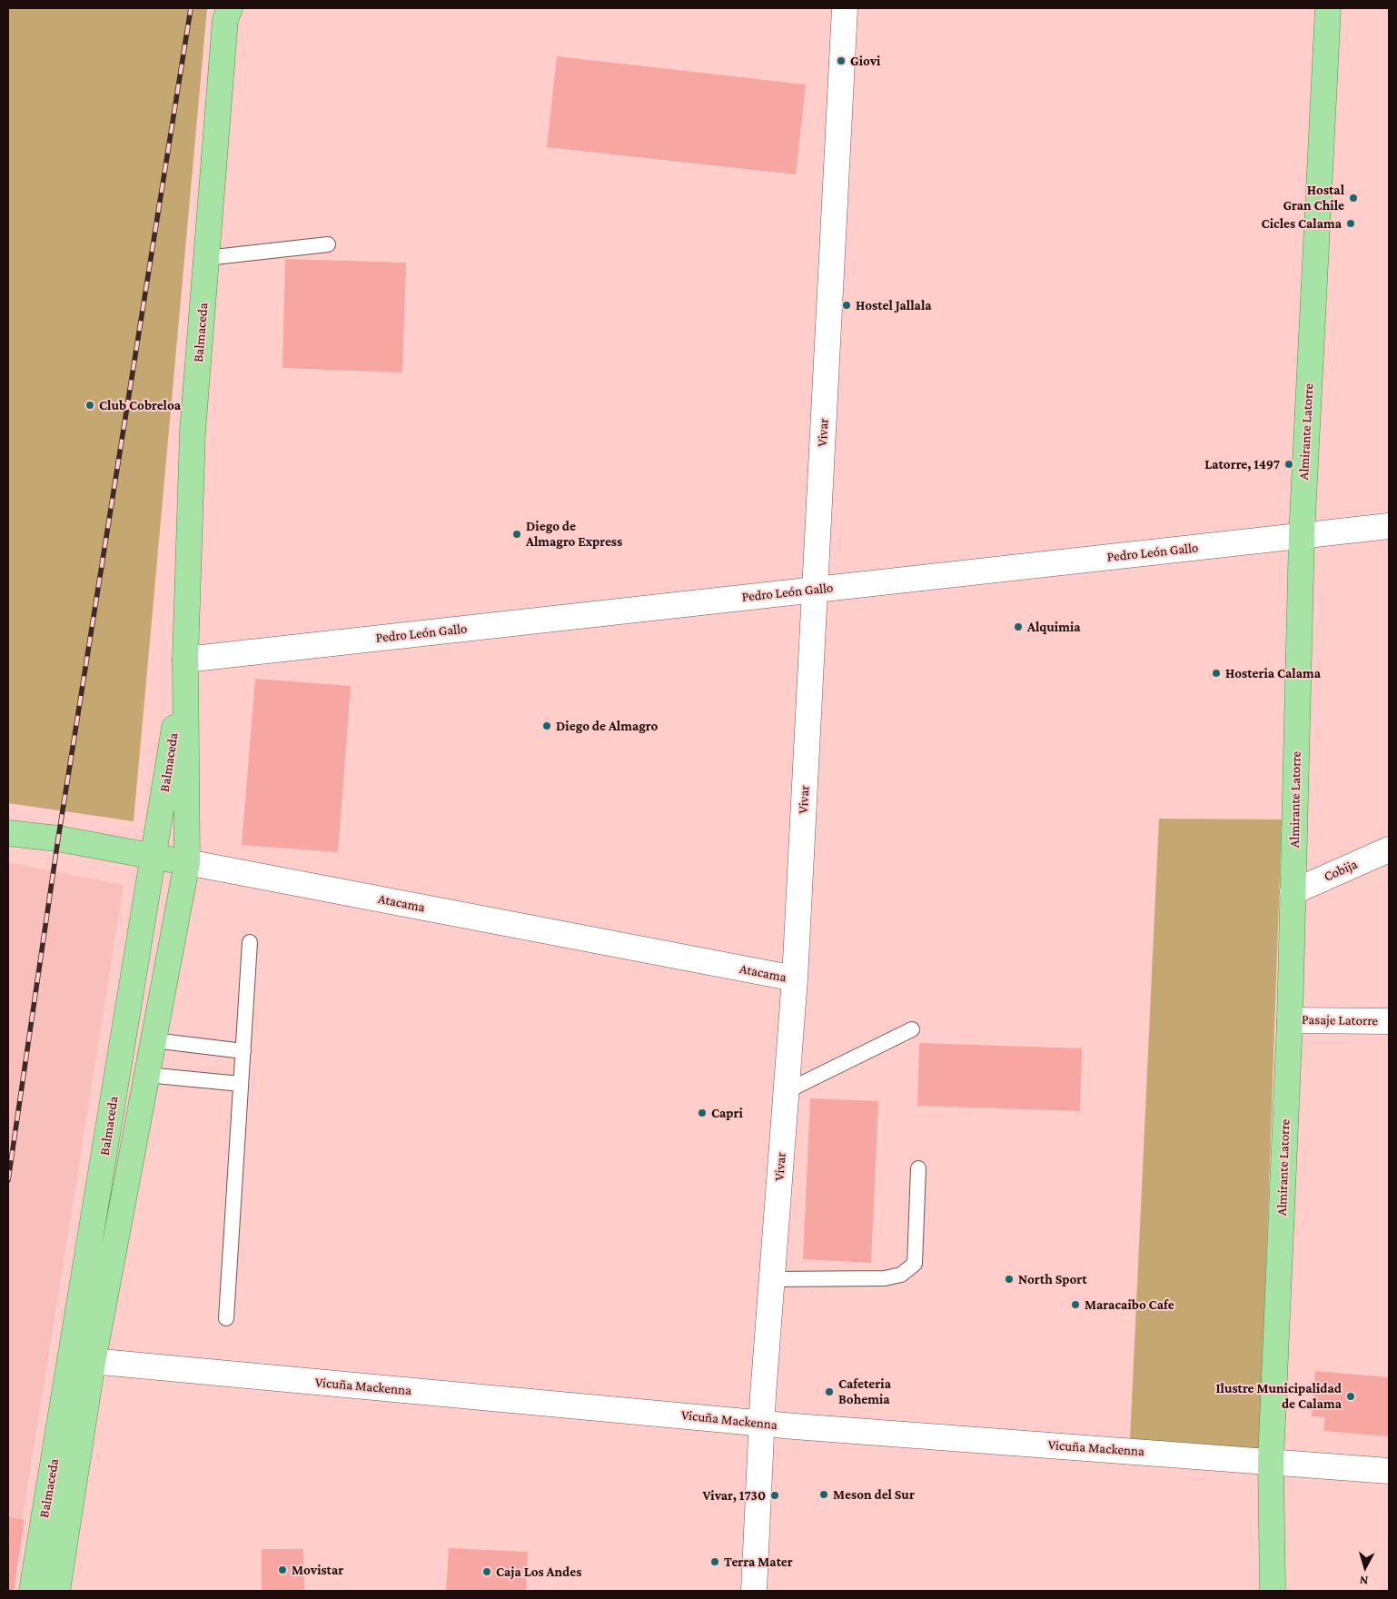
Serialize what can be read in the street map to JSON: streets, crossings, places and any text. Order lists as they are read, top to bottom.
{
  "streets": {
    "main road": ["Balmaceda", "Almirante Latorre", "Atacama"],
    "street": [
      "Vivar",
      "Pedro León Gallo",
      "Cobija",
      "Pasaje Latorre",
      "Vicuña Mackenna"
    ]
  },
  "crossings": [
    ["Balmaceda", "Pedro León Gallo"],
    ["Balmaceda", "Atacama"],
    ["Balmaceda", "Vicuña Mackenna"],
    ["Almirante Latorre", "Pedro León Gallo"],
    ["Almirante Latorre", "Cobija"],
    ["Almirante Latorre", "Pasaje Latorre"],
    ["Almirante Latorre", "Vicuña Mackenna"],
    ["Vivar", "Pedro León Gallo"],
    ["Vivar", "Atacama"],
    ["Vivar", "Vicuña Mackenna"]
  ],
  "places": [
    "Giovi",
    "Hostal Gran Chile",
    "Cicles Calama",
    "Hostel Jallala",
    "Club Cobreloa",
    "Latorre, 1497",
    "Diego de Almagro Express",
    "Alquimia",
    "Hosteria Calama",
    "Diego de Almagro",
    "Capri",
    "North Sport",
    "Maracaibo Cafe",
    "Cafeteria Bohemia",
    "Ilustre Municipalidad de Calama",
    "Meson del Sur",
    "Vivar, 1730",
    "Terra Mater",
    "Movistar",
    "Caja Los Andes"
  ],
  "north": "bottom"
}
